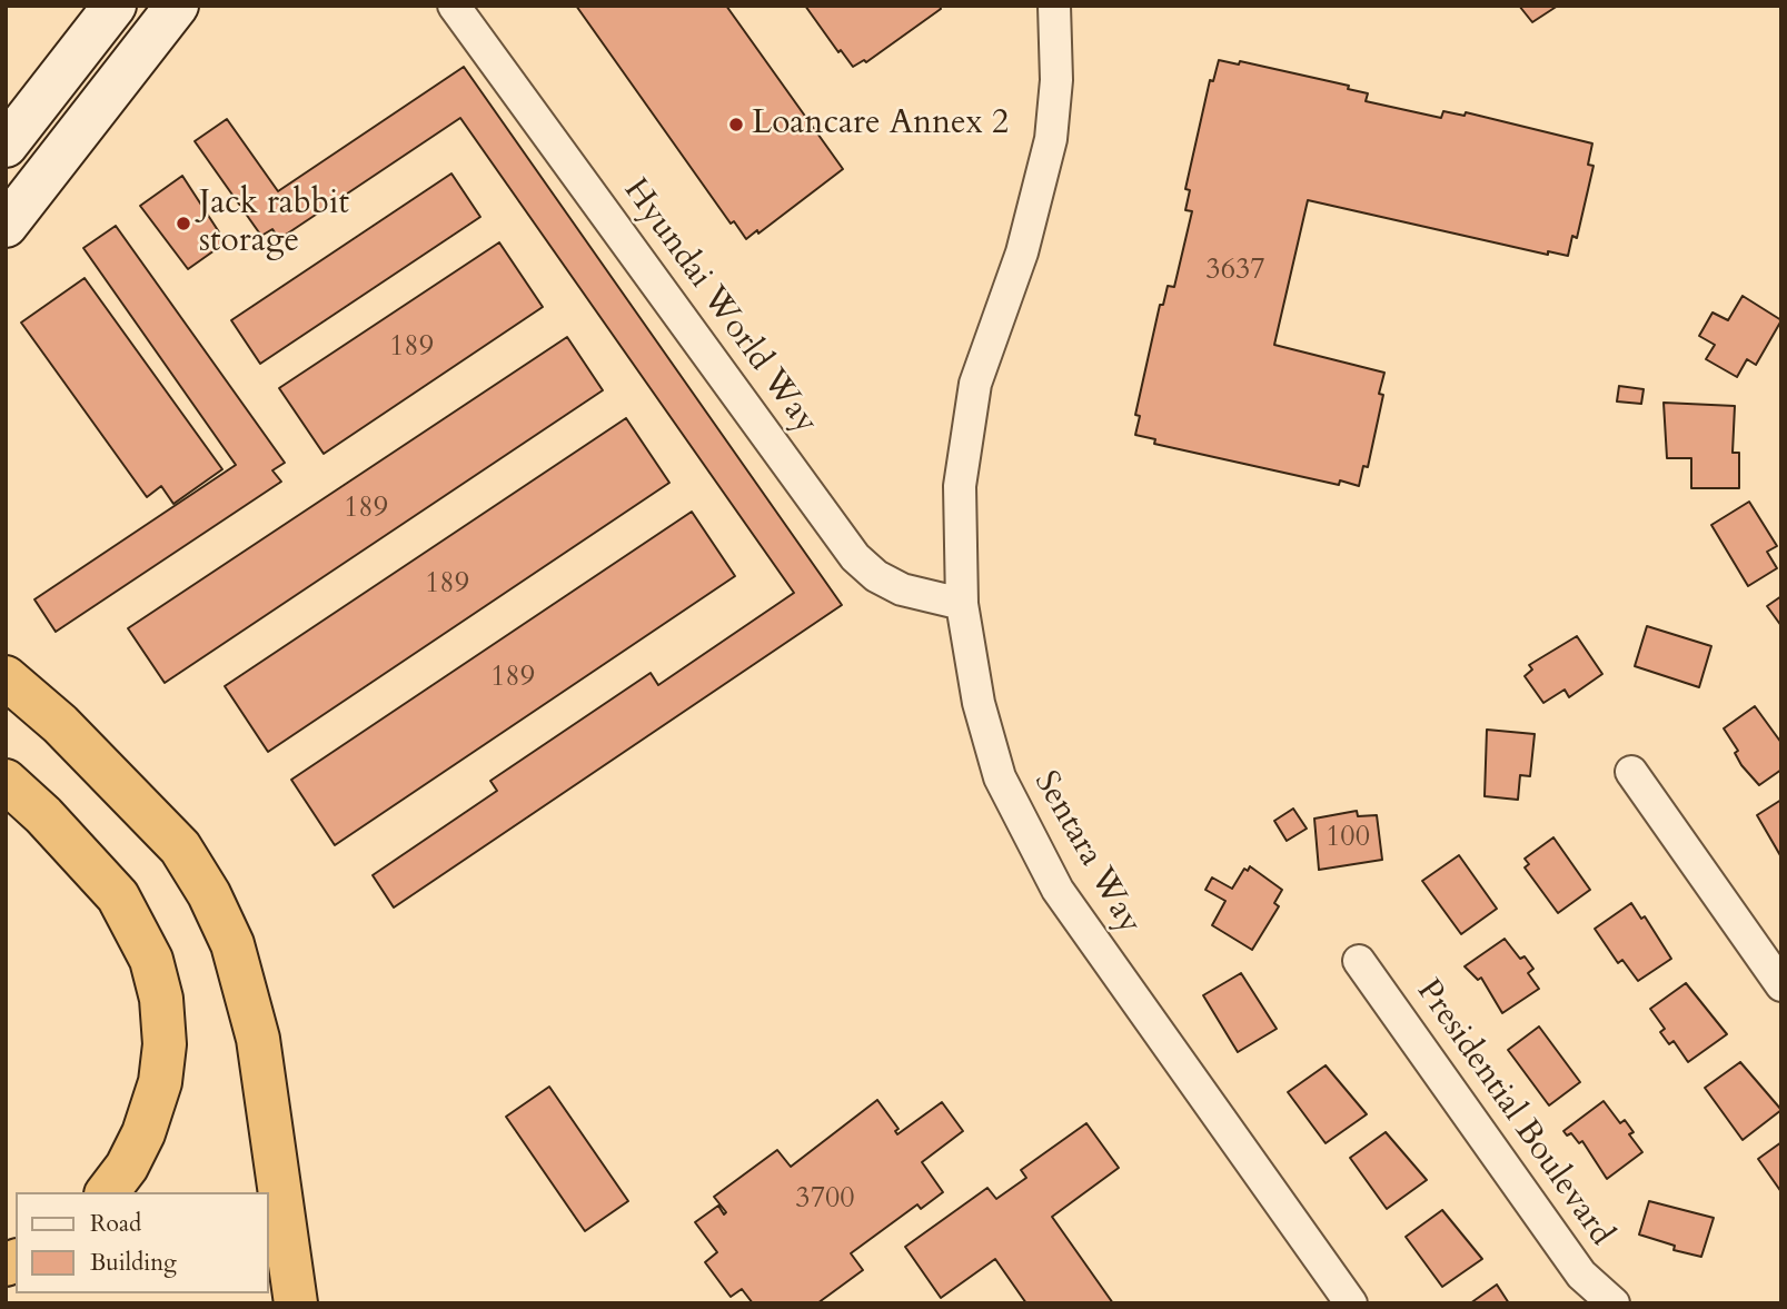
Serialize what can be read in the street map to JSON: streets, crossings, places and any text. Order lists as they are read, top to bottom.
{
  "streets": {
    "street": ["Hyundai World Way", "Sentara Way", "Presidential Boulevard"]
  },
  "crossings": [
    ["Hyundai World Way", "Sentara Way"]
  ],
  "places": ["Loancare Annex 2", "Jack rabbit storage"],
  "house_numbers": [
    "3637",
    "189",
    "189",
    "189",
    "189",
    "100",
    "3700"
  ],
  "legend": ["Road", "Building"]
}
